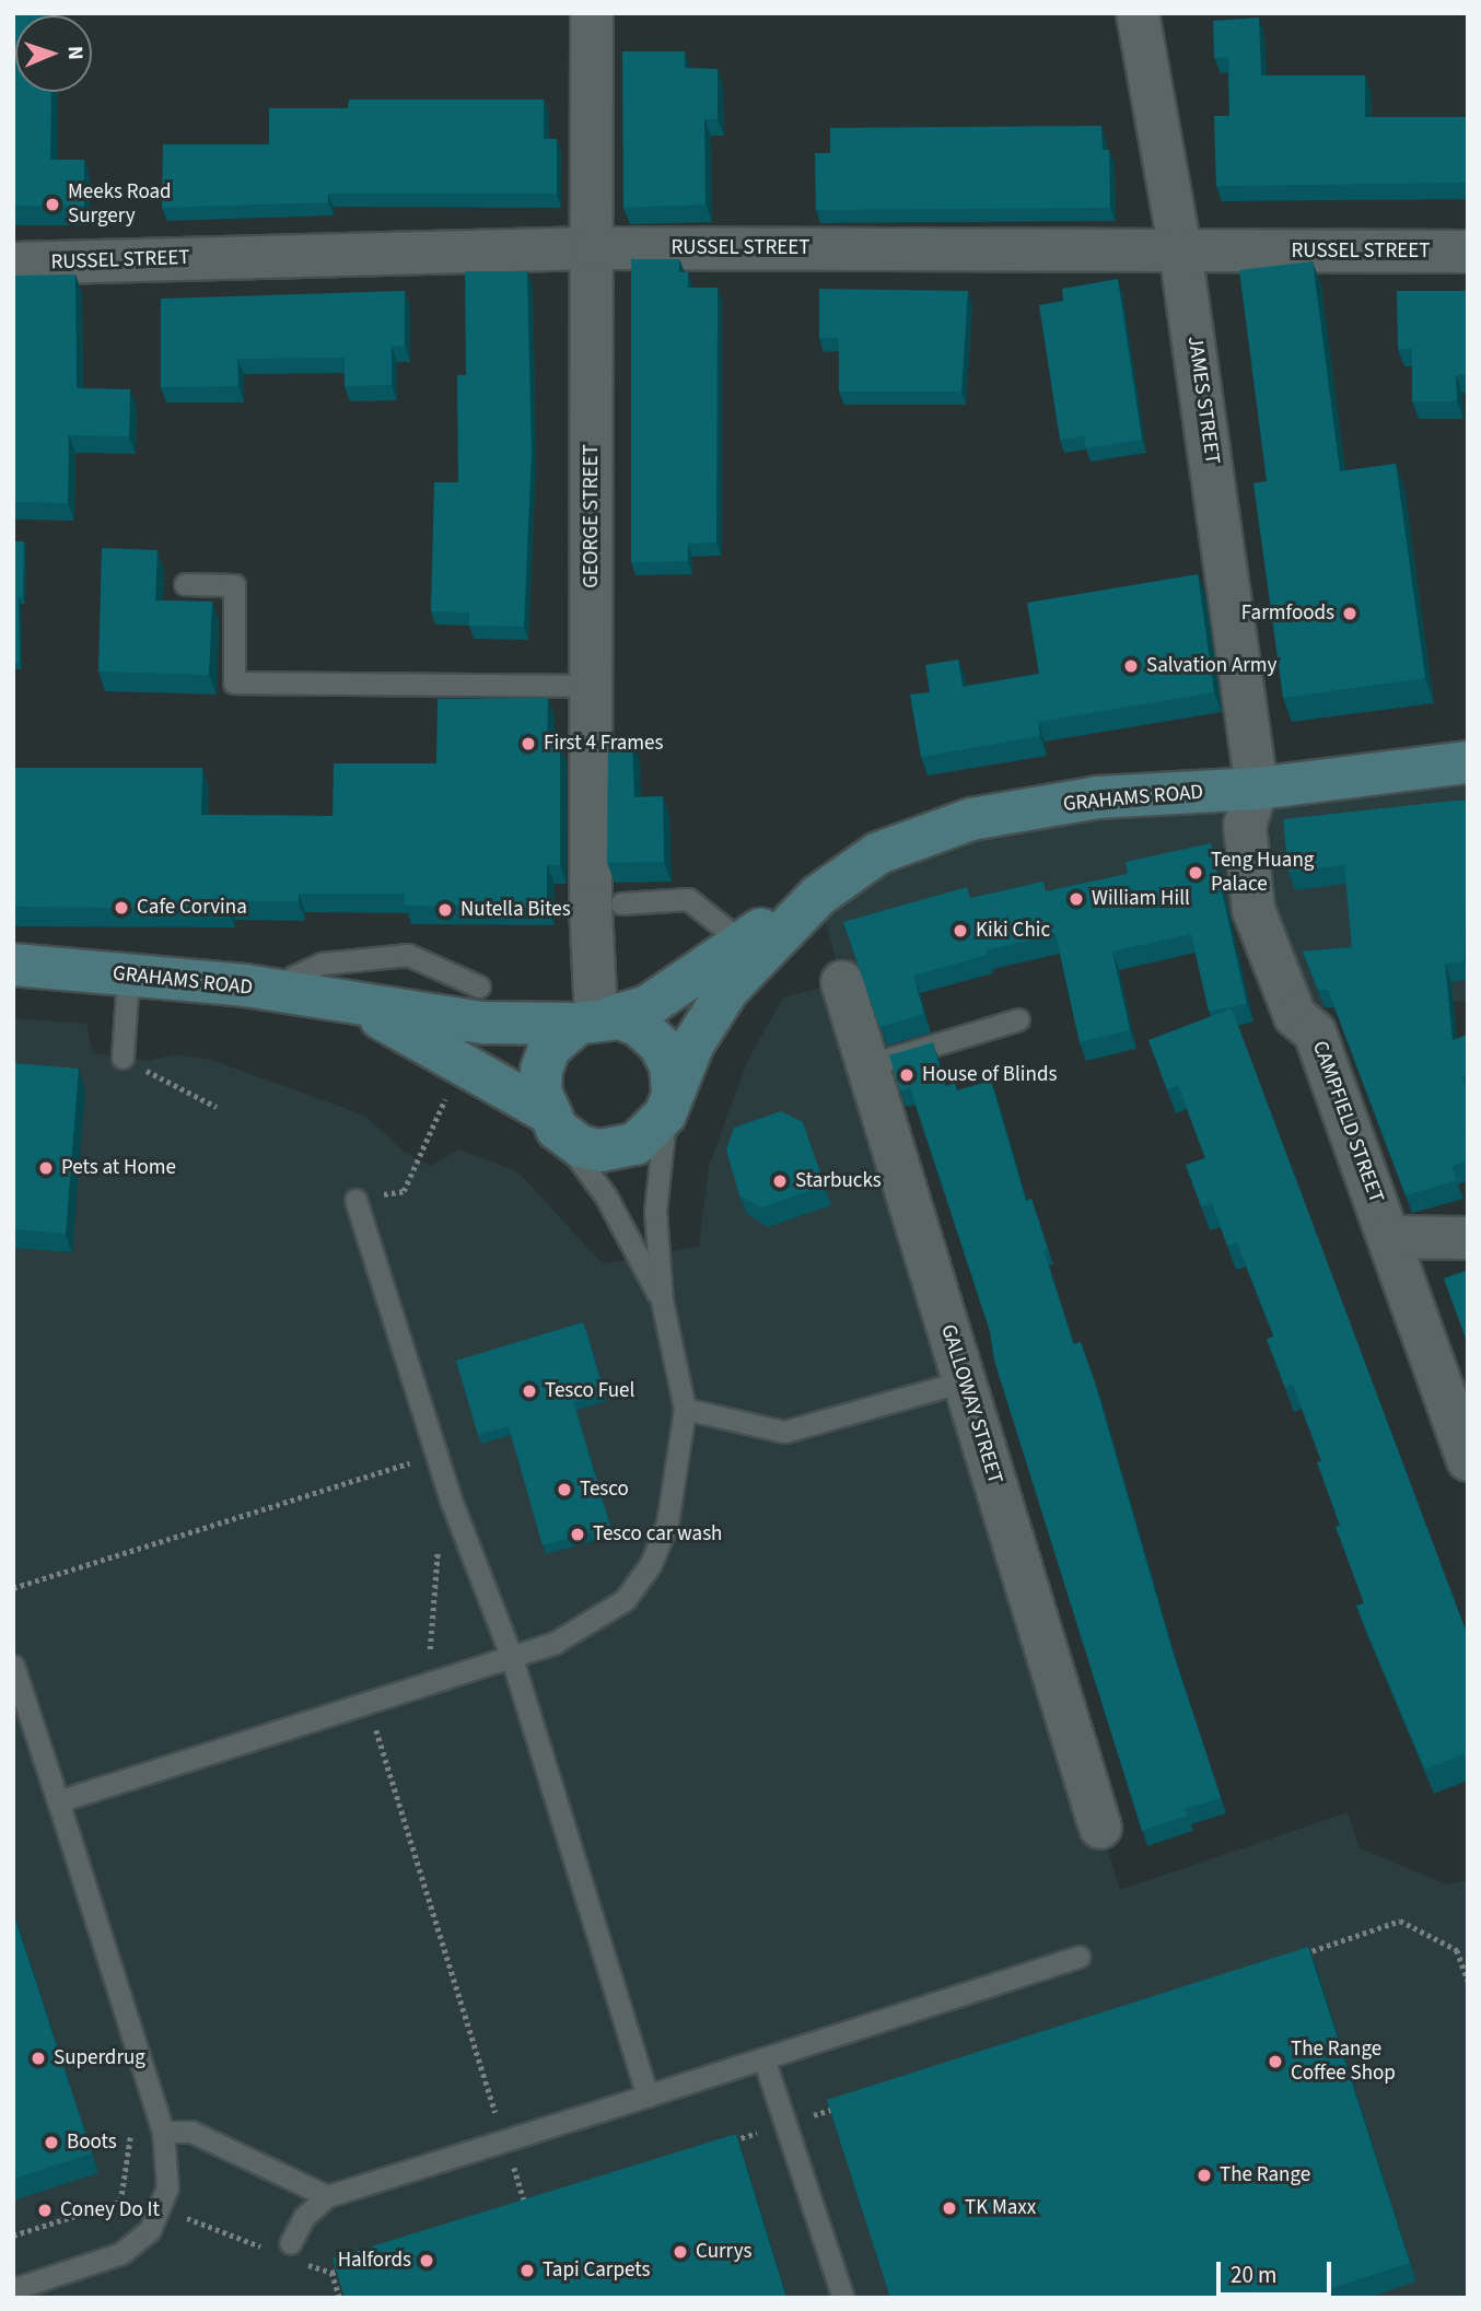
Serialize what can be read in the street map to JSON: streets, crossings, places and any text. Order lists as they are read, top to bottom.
{
  "streets": {
    "main road": ["GRAHAMS ROAD"],
    "street": [
      "RUSSEL STREET",
      "JAMES STREET",
      "GEORGE STREET",
      "CAMPFIELD STREET",
      "GALLOWAY STREET"
    ]
  },
  "crossings": [
    ["RUSSEL STREET", "JAMES STREET"],
    ["RUSSEL STREET", "GEORGE STREET"],
    ["JAMES STREET", "GRAHAMS ROAD"],
    ["JAMES STREET", "CAMPFIELD STREET"],
    ["GEORGE STREET", "GRAHAMS ROAD"],
    ["GRAHAMS ROAD", "CAMPFIELD STREET"]
  ],
  "places": [
    "Meeks Road Surgery",
    "Farmfoods",
    "Salvation Army",
    "First 4 Frames",
    "Teng Huang Palace",
    "William Hill",
    "Cafe Corvina",
    "Nutella Bites",
    "Kiki Chic",
    "House of Blinds",
    "Pets at Home",
    "Starbucks",
    "Tesco Fuel",
    "Tesco",
    "Tesco car wash",
    "Superdrug",
    "The Range Coffee Shop",
    "Boots",
    "The Range",
    "TK Maxx",
    "Coney Do It",
    "Currys",
    "Halfords",
    "Tapi Carpets"
  ],
  "scale_bar": "20 m",
  "north": "right"
}
